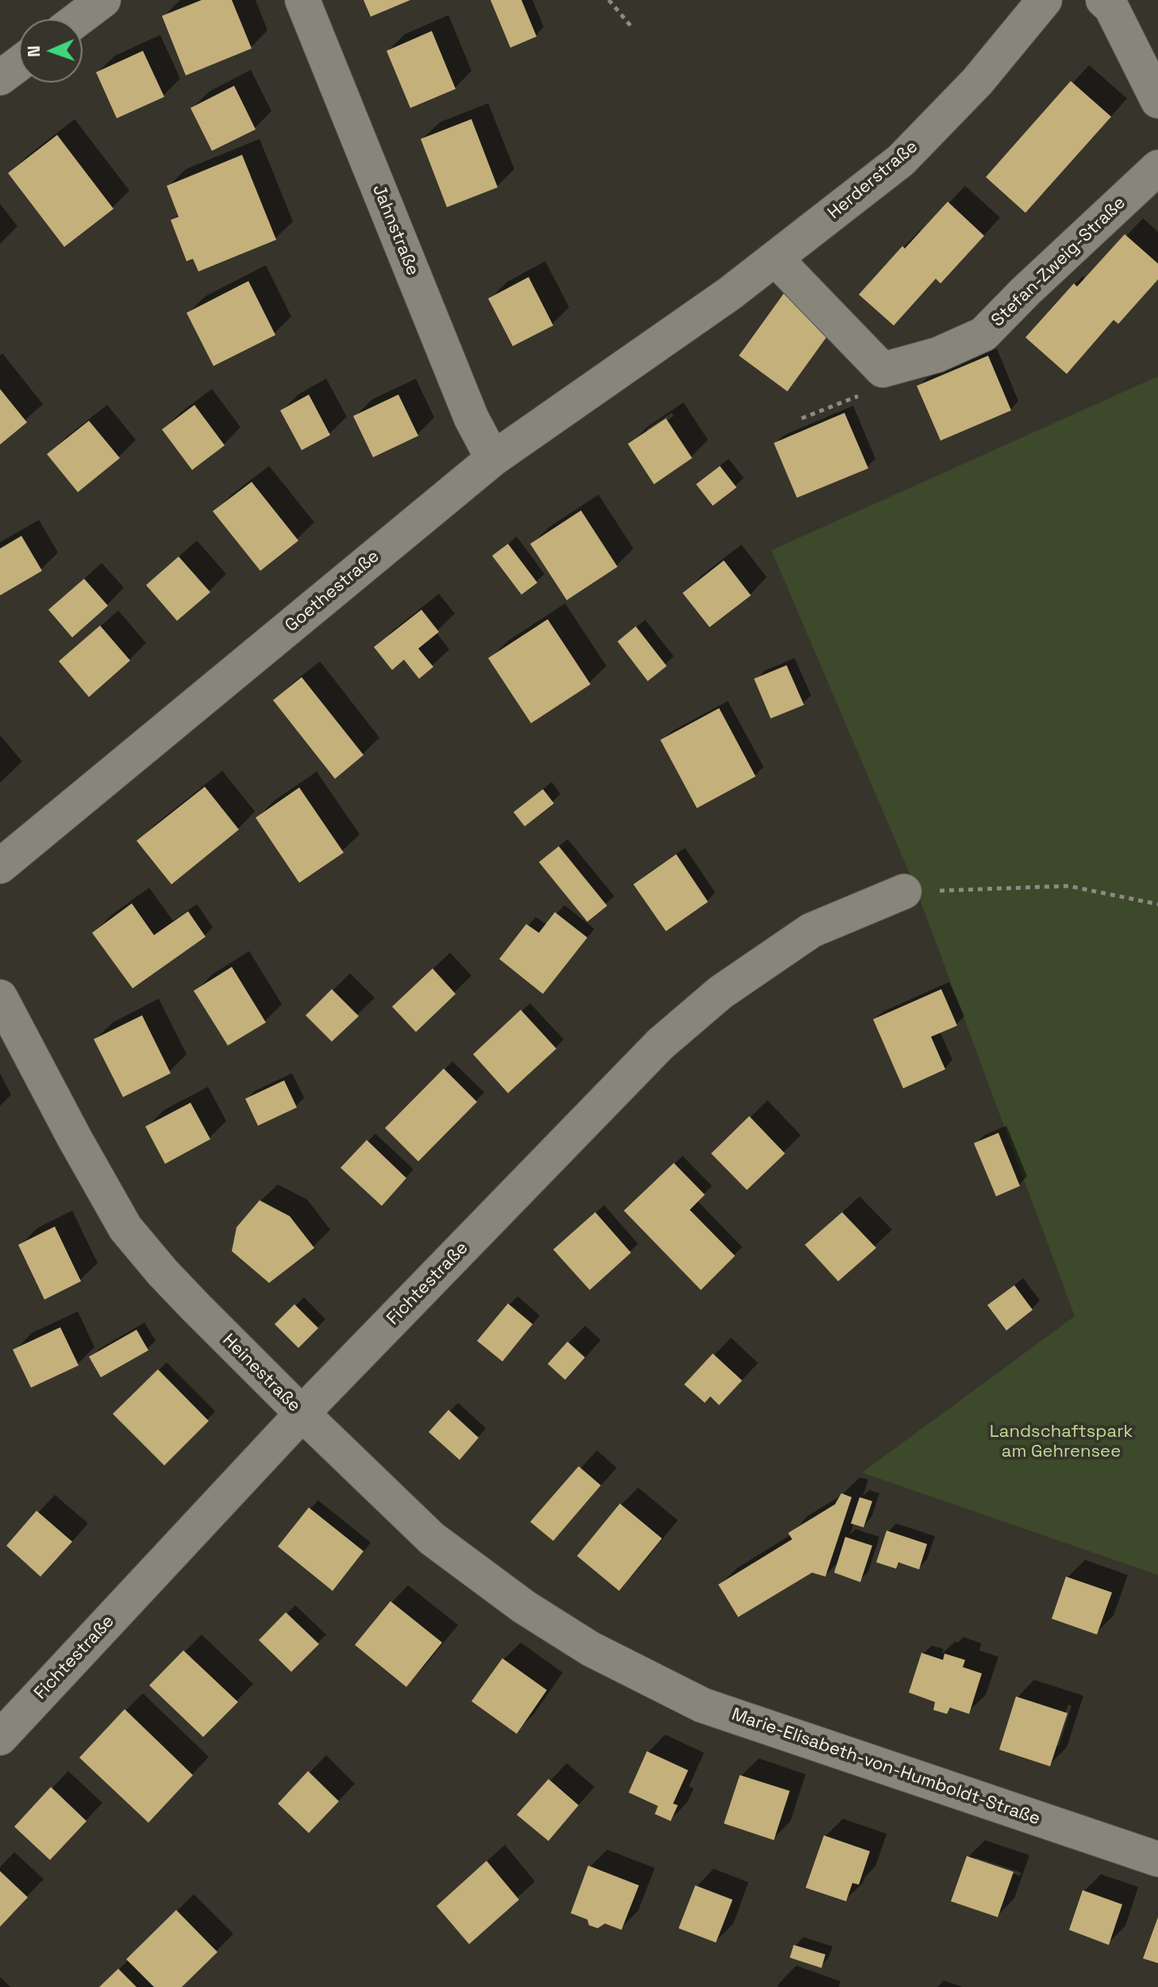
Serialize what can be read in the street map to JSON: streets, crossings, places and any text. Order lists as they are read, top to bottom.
{
  "streets": {
    "street": [
      "Herderstraße",
      "Jahnstraße",
      "Stefan-Zweig-Straße",
      "Goethestraße",
      "Fichtestraße",
      "Heinestraße",
      "Marie-Elisabeth-von-Humboldt-Straße"
    ]
  },
  "crossings": [
    ["Herderstraße", "Stefan-Zweig-Straße"],
    ["Herderstraße", "Goethestraße"],
    ["Jahnstraße", "Goethestraße"],
    ["Fichtestraße", "Heinestraße"],
    ["Heinestraße", "Marie-Elisabeth-von-Humboldt-Straße"]
  ],
  "parks": ["Landschaftspark am Gehrensee"],
  "north": "left"
}
